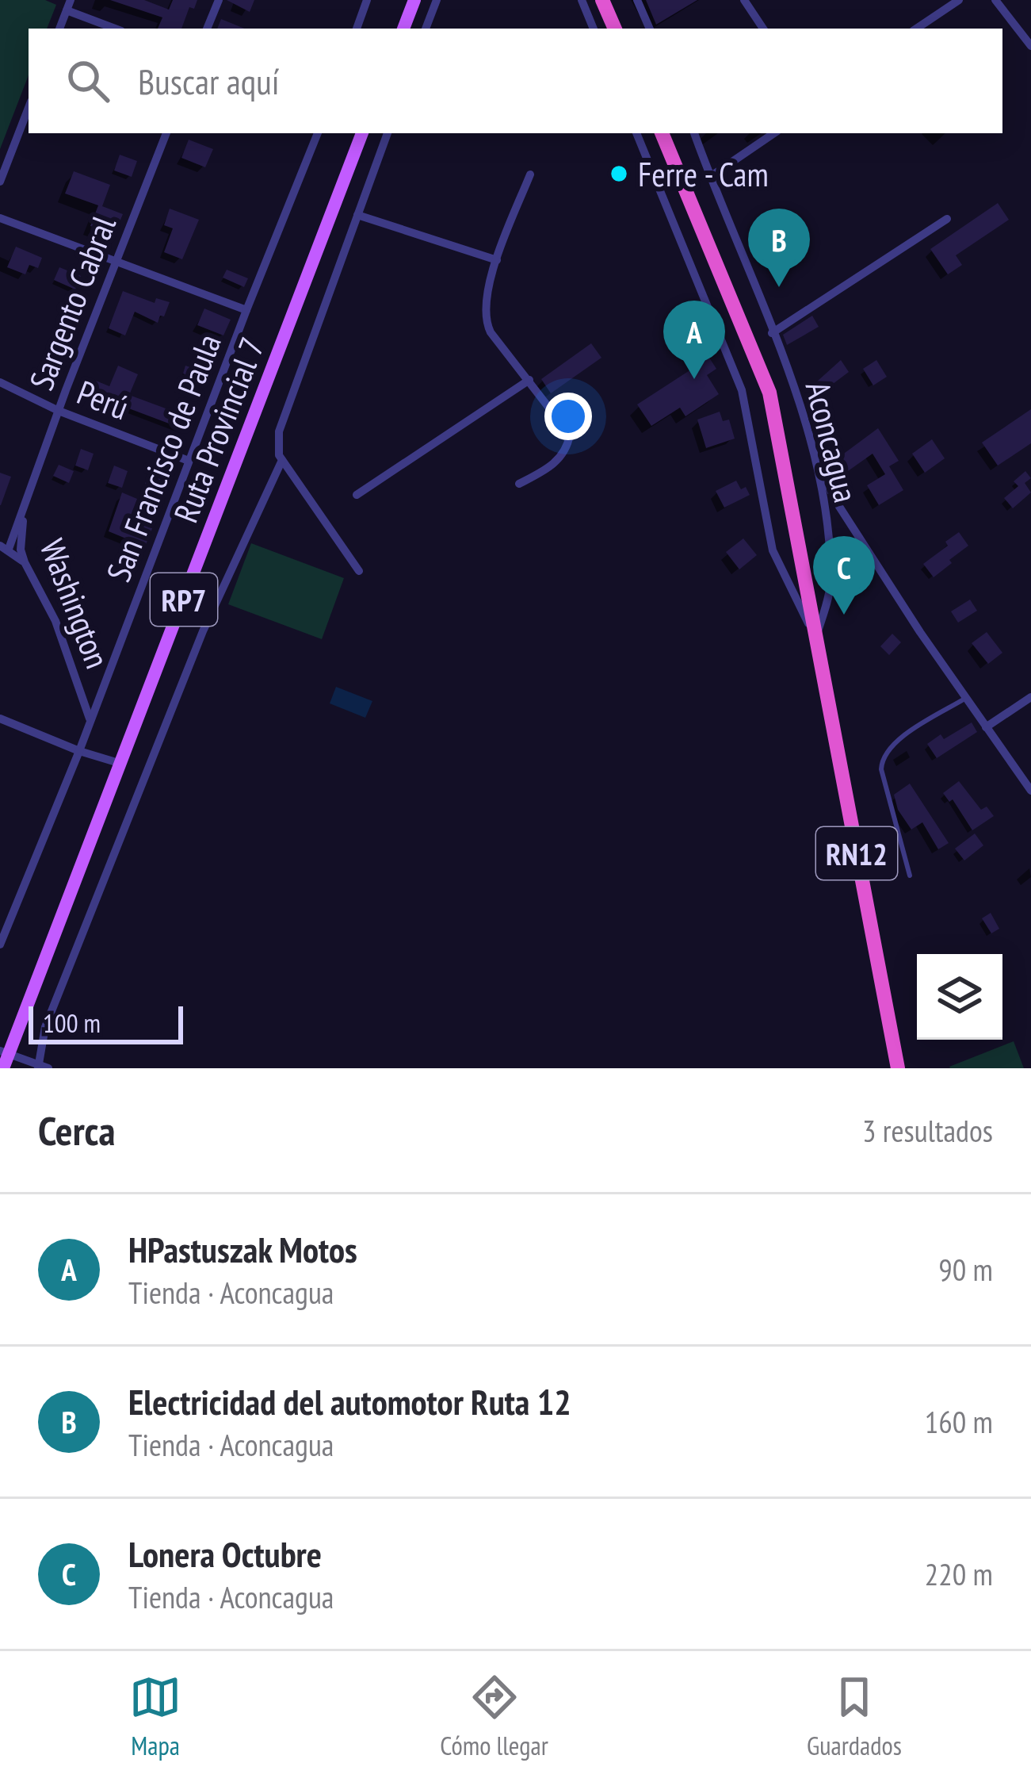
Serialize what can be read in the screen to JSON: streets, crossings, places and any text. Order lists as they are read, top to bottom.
{
  "streets": {
    "highway": ["RN12"],
    "main road": ["Ruta Provincial 7", "RP7"],
    "street": [
      "Sargento Cabral",
      "Perú",
      "Aconcagua",
      "San Francisco de Paula",
      "Washington"
    ]
  },
  "crossings": [
    ["Sargento Cabral", "Perú"],
    ["Sargento Cabral", "Washington"],
    ["Perú", "San Francisco de Paula"],
    ["Aconcagua", "RN12"],
    ["San Francisco de Paula", "Washington"]
  ],
  "places": ["Ferre - Cam"],
  "scale_bar": "100 m",
  "page": {
    "search": "Buscar aquí",
    "pins": ["B", "A", "C"],
    "scale": "100 m",
    "heading": ["Cerca", "3 resultados"],
    "list": [
      {
        "mark": "A",
        "name": "HPastuszak Motos",
        "note": "Tienda · Aconcagua",
        "value": "90 m"
      },
      {
        "mark": "B",
        "name": "Electricidad del automotor Ruta 12",
        "note": "Tienda · Aconcagua",
        "value": "160 m"
      },
      {
        "mark": "C",
        "name": "Lonera Octubre",
        "note": "Tienda · Aconcagua",
        "value": "220 m"
      }
    ],
    "nav": ["Mapa", "Cómo llegar", "Guardados"]
  }
}
